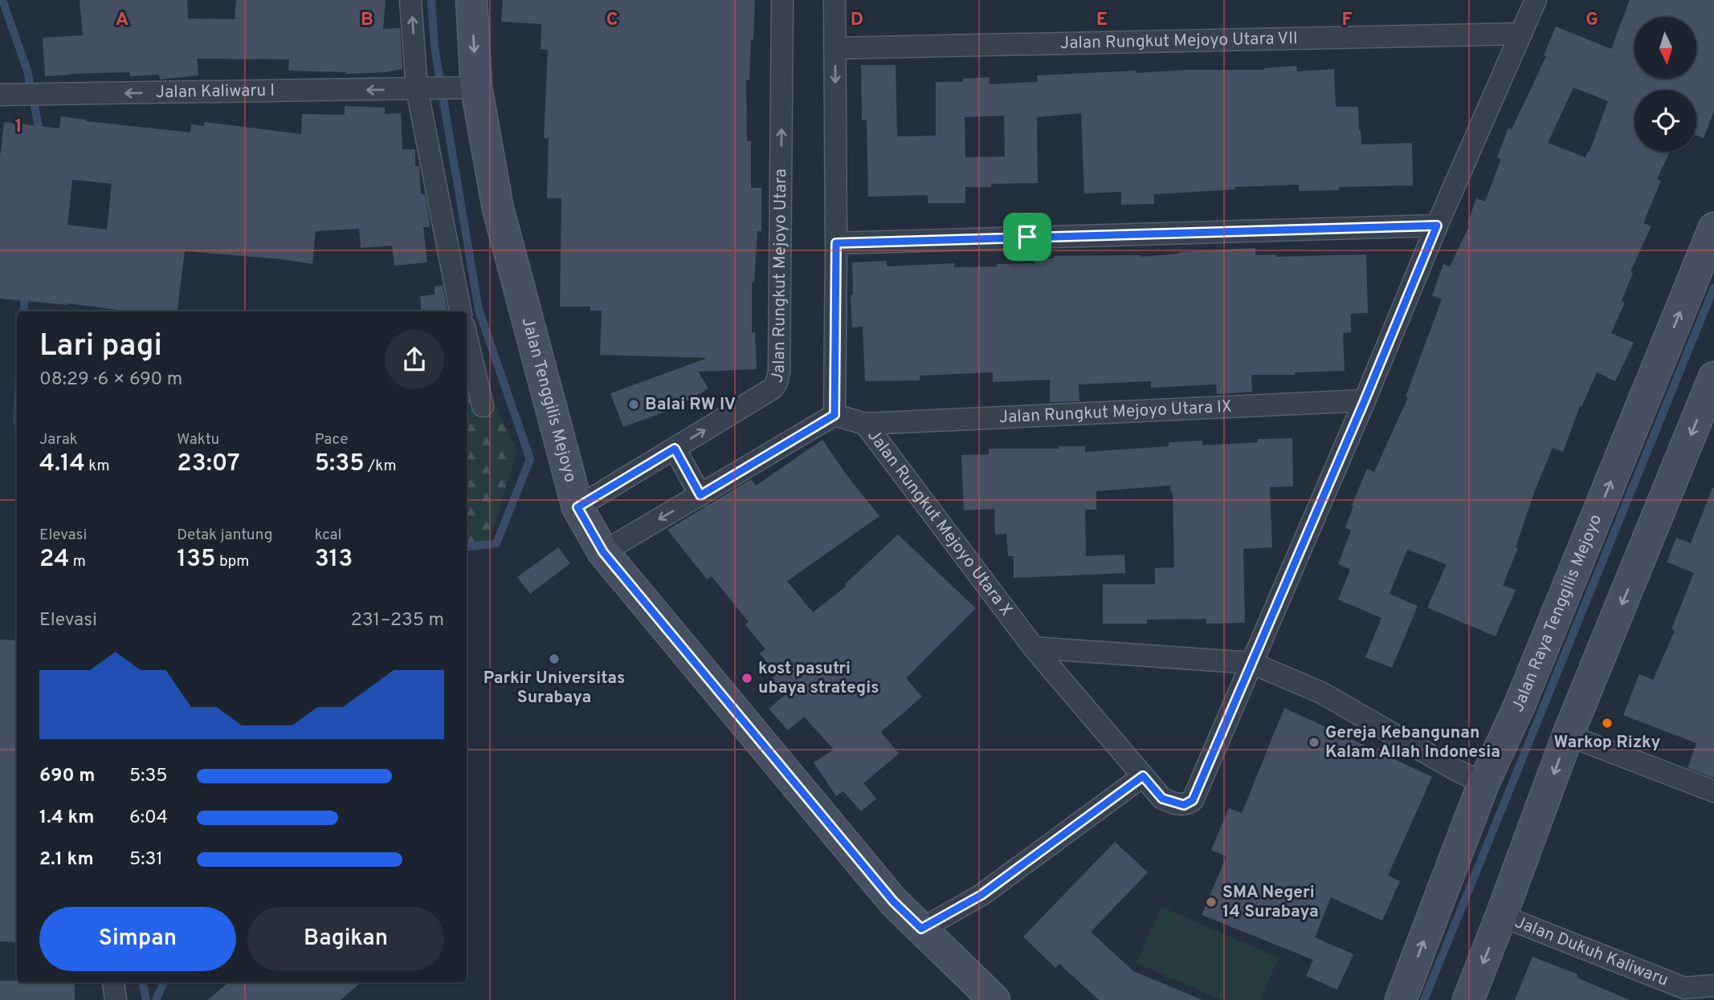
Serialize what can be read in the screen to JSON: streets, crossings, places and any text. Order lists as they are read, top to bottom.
{
  "streets": {
    "street": [
      "Jalan Rungkut Mejoyo Utara VII",
      "Jalan Kaliwaru I",
      "Jalan Rungkut Mejoyo Utara",
      "Jalan Tenggilis Mejoyo",
      "Jalan Rungkut Mejoyo Utara IX",
      "Jalan Rungkut Mejoyo Utara X",
      "Jalan Raya Tenggilis Mejoyo",
      "Jalan Dukuh Kaliwaru"
    ]
  },
  "crossings": [
    ["Jalan Rungkut Mejoyo Utara", "Jalan Tenggilis Mejoyo"],
    ["Jalan Rungkut Mejoyo Utara IX", "Jalan Rungkut Mejoyo Utara X"]
  ],
  "one_way": ["Jalan Kaliwaru I"],
  "places": [
    "Balai RW IV",
    "Parkir Universitas Surabaya",
    "kost pasutri ubaya strategis",
    "Warkop Rizky",
    "Gereja Kebangunan Kalam Allah Indonesia",
    "SMA Negeri 14 Surabaya"
  ],
  "north": "bottom",
  "page": {
    "heading": ["Lari pagi", "08:29 · 6 × 690 m"],
    "stats": [
      ["Jarak", "4.14 km"],
      ["Waktu", "23:07"],
      ["Pace", "5:35 /km"],
      ["Elevasi", "24 m"],
      ["Detak jantung", "135 bpm"],
      ["kcal", "313"]
    ],
    "chart": ["Elevasi", "231–235 m"],
    "list": [
      {
        "name": "690 m",
        "note": "5:35"
      },
      {
        "name": "1.4 km",
        "note": "6:04"
      },
      {
        "name": "2.1 km",
        "note": "5:31"
      }
    ],
    "buttons": ["Simpan", "Bagikan"]
  },
  "grid": {
    "columns": [
      "A",
      "B",
      "C",
      "D",
      "E",
      "F",
      "G"
    ],
    "rows": ["1"]
  }
}
